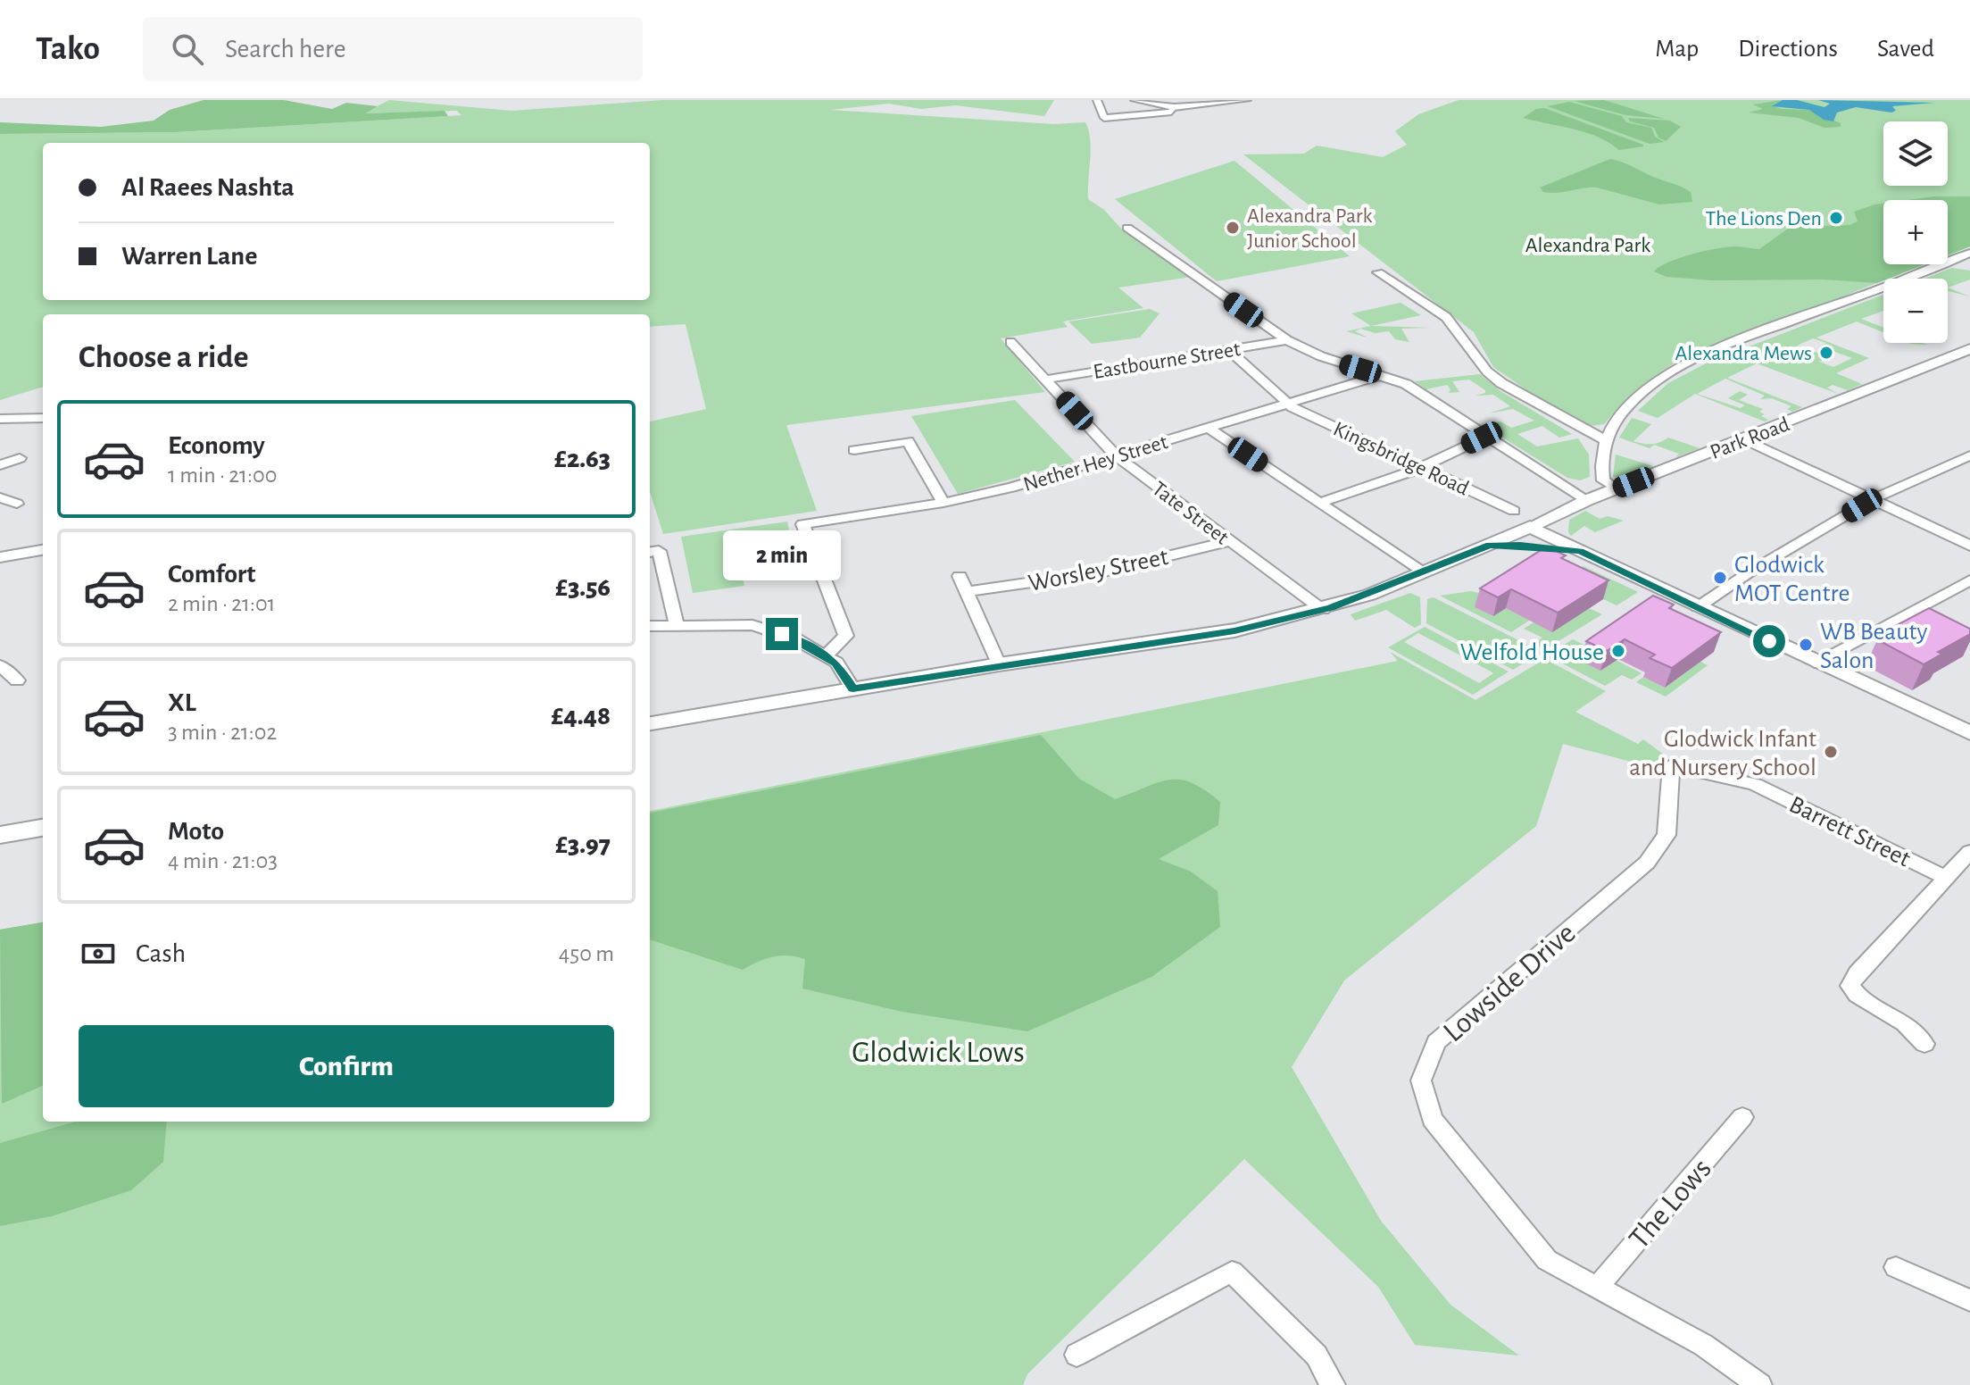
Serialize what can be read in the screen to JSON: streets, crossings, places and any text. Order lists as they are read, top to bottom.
{
  "streets": {
    "street": [
      "Eastbourne Street",
      "Park Road",
      "Kingsbridge Road",
      "Nether Hey Street",
      "Tate Street",
      "Worsley Street",
      "Barrett Street",
      "Lowside Drive",
      "The Lows"
    ]
  },
  "crossings": [
    ["Eastbourne Street", "Kingsbridge Road"],
    ["Eastbourne Street", "Tate Street"],
    ["Kingsbridge Road", "Nether Hey Street"],
    ["Nether Hey Street", "Tate Street"],
    ["Tate Street", "Worsley Street"],
    ["Barrett Street", "Lowside Drive"],
    ["Lowside Drive", "The Lows"]
  ],
  "parks": ["Alexandra Park", "Glodwick Lows"],
  "places": [
    "The Lions Den",
    "Alexandra Park Junior School",
    "Alexandra Mews",
    "Glodwick MOT Centre",
    "WB Beauty Salon",
    "Welfold House",
    "Glodwick Infant and Nursery School"
  ],
  "page": {
    "header": "Tako",
    "search": "Search here",
    "nav": ["Map", "Directions", "Saved"],
    "map_buttons": ["+", "−"],
    "banner": ["Al Raees Nashta", "Warren Lane"],
    "heading": "Choose a ride",
    "list": [
      {
        "name": "Economy",
        "note": "1 min · 21:00",
        "value": "£2.63"
      },
      {
        "name": "Comfort",
        "note": "2 min · 21:01",
        "value": "£3.56"
      },
      {
        "name": "XL",
        "note": "3 min · 21:02",
        "value": "£4.48"
      },
      {
        "name": "Moto",
        "note": "4 min · 21:03",
        "value": "£3.97"
      }
    ],
    "bubble": "2 min",
    "pay": ["Cash", "450 m"],
    "buttons": "Confirm"
  }
}
